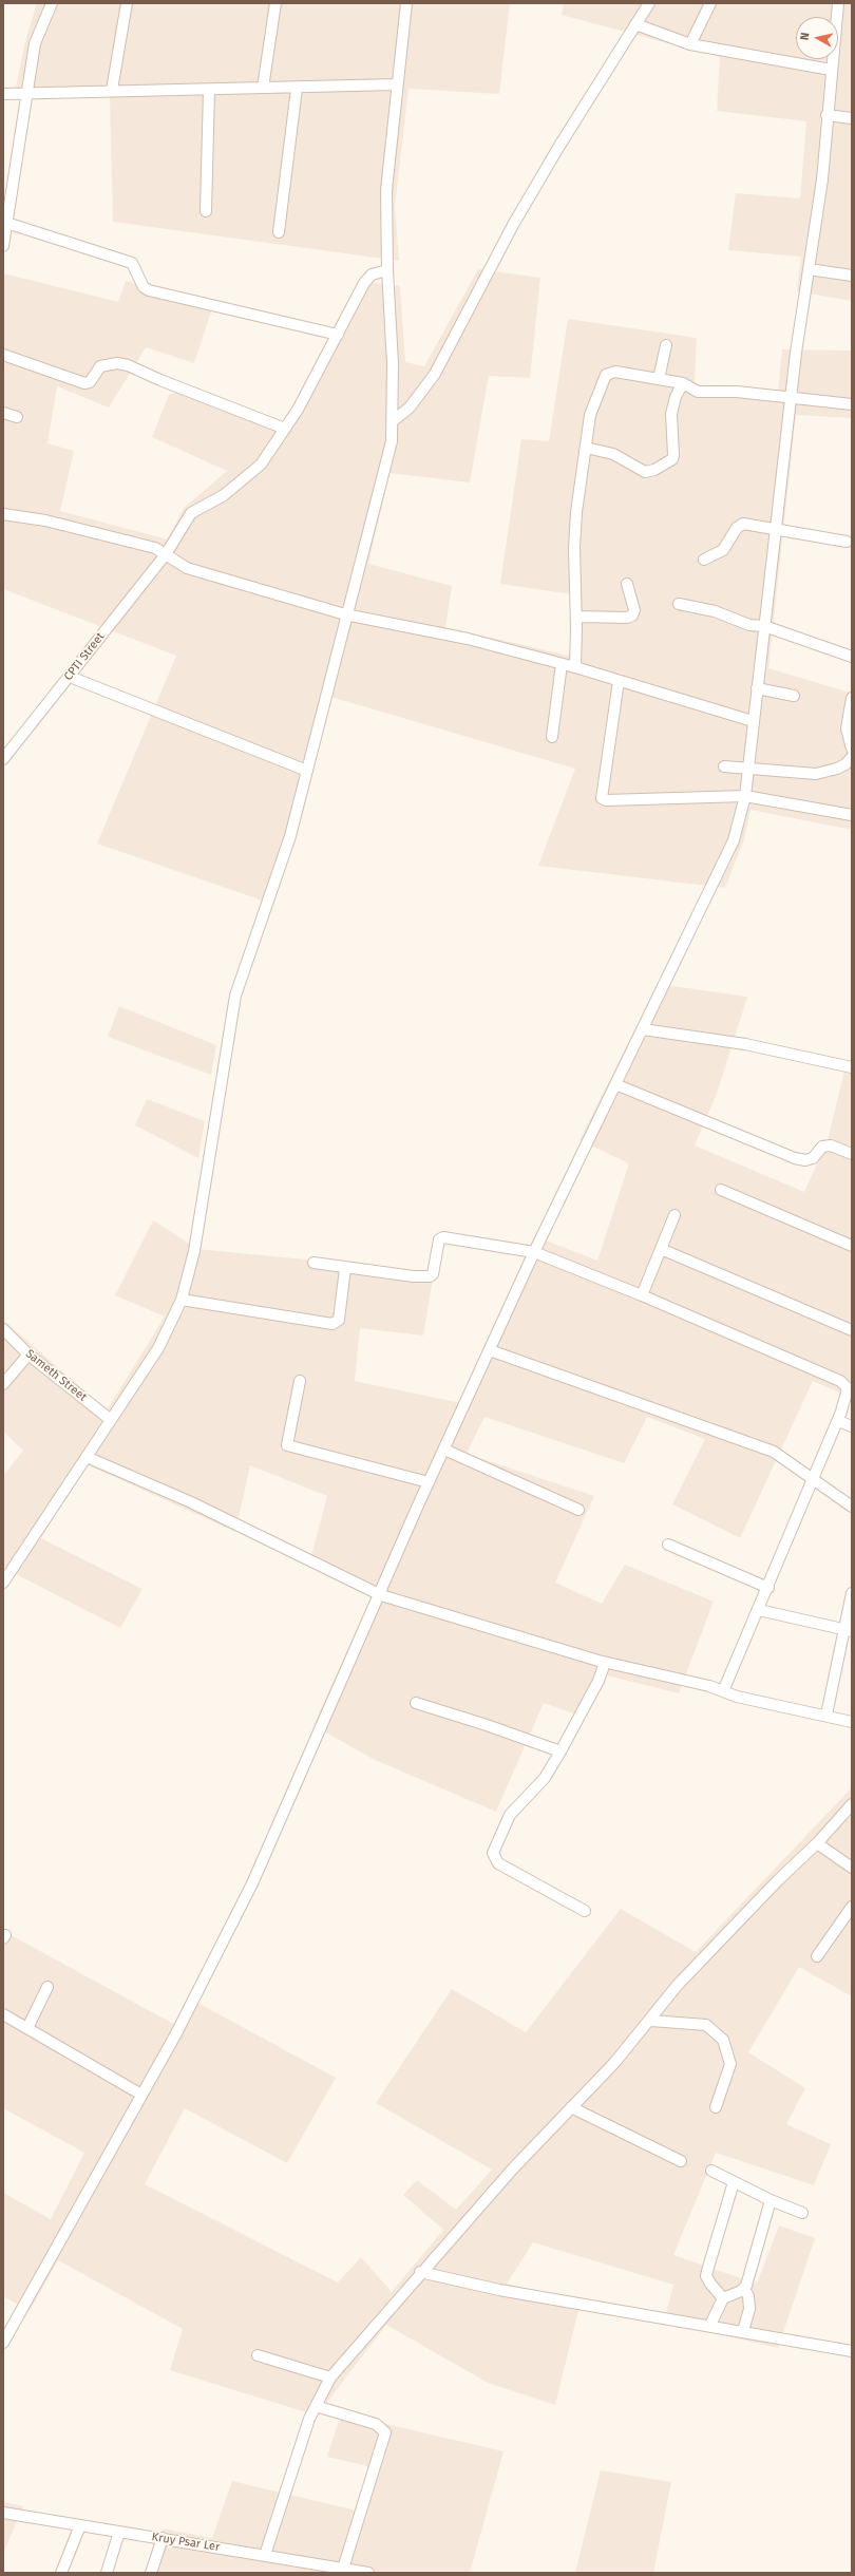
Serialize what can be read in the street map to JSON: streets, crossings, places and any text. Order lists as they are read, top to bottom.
{
  "streets": {
    "street": ["CPTI Street", "Sameth Street", "Kruy Psar Ler"]
  },
  "north": "left"
}
